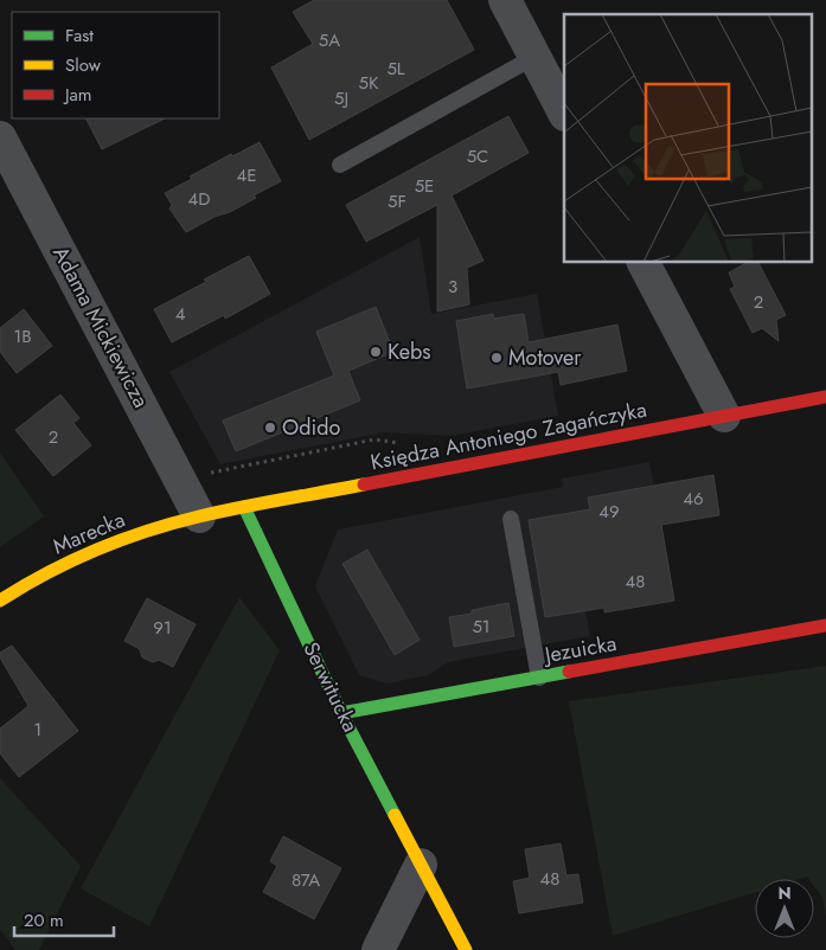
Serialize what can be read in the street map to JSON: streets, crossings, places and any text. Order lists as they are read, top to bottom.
{
  "streets": {
    "street": [
      "Adama Mickiewicza",
      "Księdza Antoniego Zagańczyka",
      "Marecka",
      "Jezuicka",
      "Serwitucka"
    ]
  },
  "crossings": [
    ["Adama Mickiewicza", "Księdza Antoniego Zagańczyka"],
    ["Adama Mickiewicza", "Marecka"],
    ["Księdza Antoniego Zagańczyka", "Marecka"],
    ["Księdza Antoniego Zagańczyka", "Serwitucka"],
    ["Jezuicka", "Serwitucka"]
  ],
  "places": ["Kebs", "Motover", "Odido"],
  "house_numbers": [
    "5A",
    "5L",
    "5K",
    "5J",
    "5C",
    "4E",
    "5E",
    "4D",
    "5F",
    "3",
    "2",
    "4",
    "1B",
    "2",
    "46",
    "49",
    "48",
    "51",
    "91",
    "1",
    "48",
    "87A"
  ],
  "legend": ["Fast", "Slow", "Jam"],
  "scale_bar": "20 m",
  "north": "top"
}
